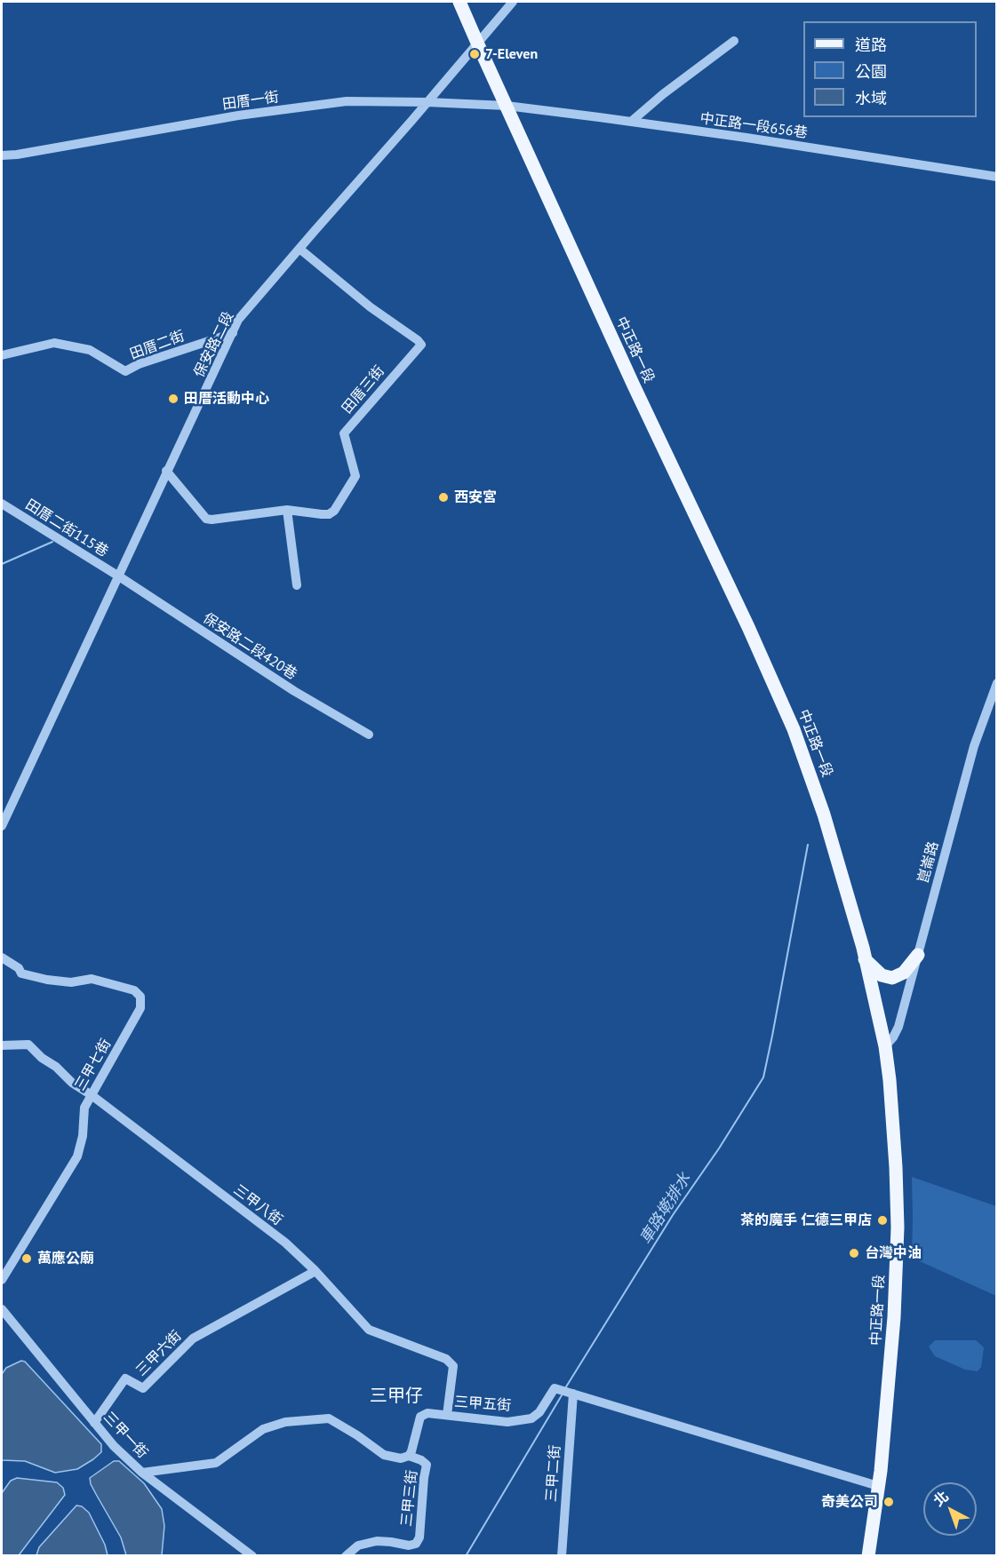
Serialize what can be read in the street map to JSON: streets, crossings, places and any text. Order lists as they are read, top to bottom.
{
  "streets": {
    "main road": ["中正路一段"],
    "street": [
      "田厝一街",
      "中正路一段656巷",
      "保安路二段",
      "田厝二街",
      "田厝三街",
      "田厝二街115巷",
      "保安路二段420巷",
      "崑崙路",
      "三甲七街",
      "三甲八街",
      "三甲六街",
      "三甲五街",
      "三甲一街",
      "三甲二街",
      "三甲三街"
    ]
  },
  "crossings": [
    ["田厝一街", "中正路一段656巷"],
    ["田厝一街", "保安路二段"],
    ["田厝一街", "中正路一段"],
    ["中正路一段656巷", "中正路一段"],
    ["保安路二段", "田厝二街"],
    ["保安路二段", "中正路一段"],
    ["保安路二段", "田厝三街"],
    ["保安路二段", "田厝二街115巷"],
    ["保安路二段", "保安路二段420巷"],
    ["中正路一段", "崑崙路"],
    ["中正路一段", "三甲五街"],
    ["田厝二街115巷", "保安路二段420巷"],
    ["三甲七街", "三甲八街"],
    ["三甲八街", "三甲六街"],
    ["三甲八街", "三甲五街"],
    ["三甲六街", "三甲一街"],
    ["三甲五街", "三甲二街"],
    ["三甲五街", "三甲三街"]
  ],
  "districts": ["三甲仔"],
  "water": ["車路墘排水"],
  "places": [
    "7-Eleven",
    "田厝活動中心",
    "西安宮",
    "茶的魔手 仁德三甲店",
    "台灣中油",
    "萬應公廟",
    "奇美公司"
  ],
  "legend": ["道路", "公園", "水域"],
  "north": "top left"
}
